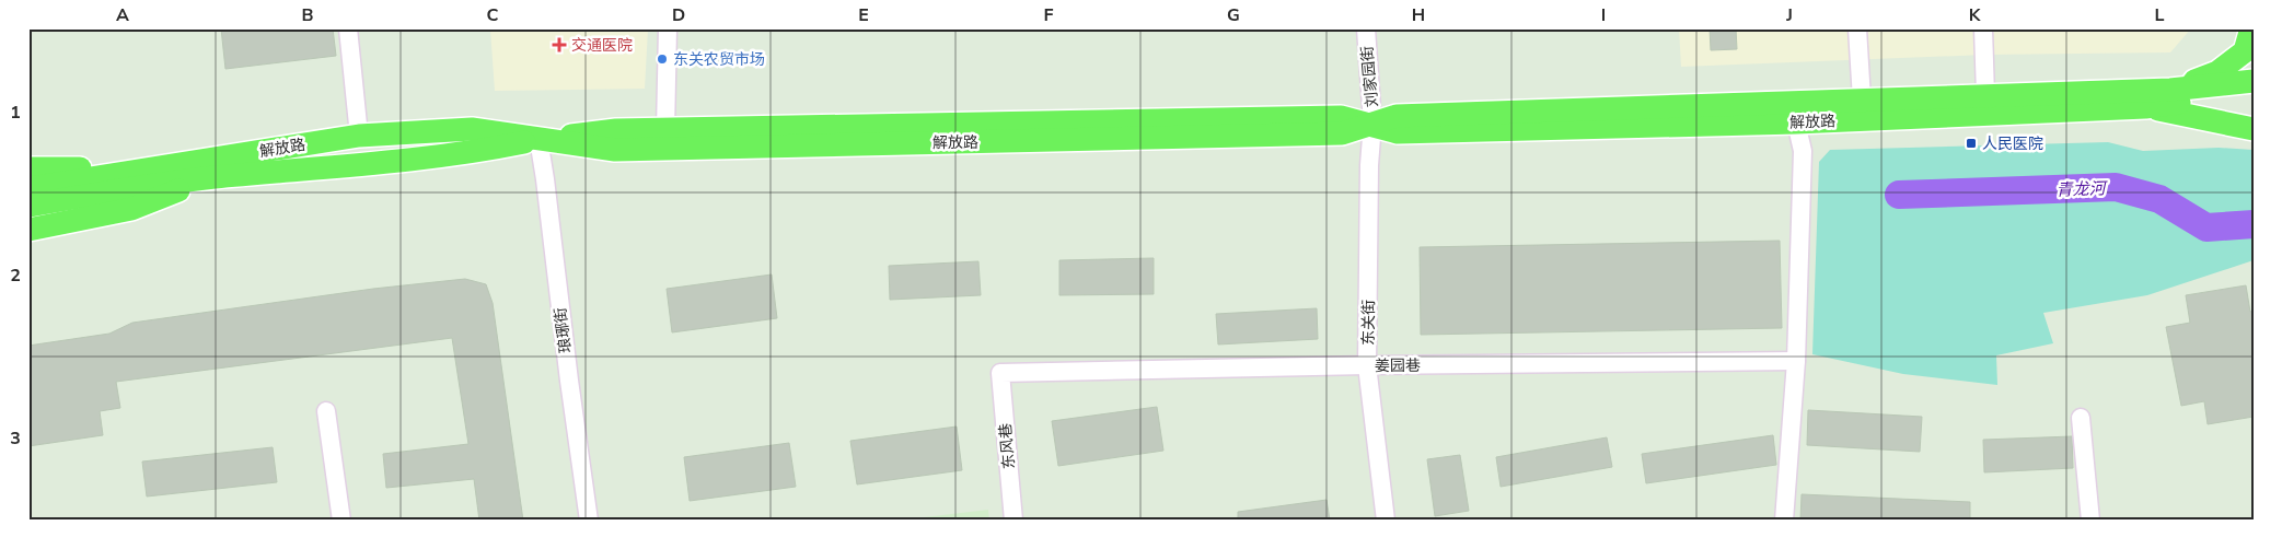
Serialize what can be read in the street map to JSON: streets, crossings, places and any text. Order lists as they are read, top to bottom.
{
  "streets": {
    "main road": ["解放路"],
    "street": [
      "刘家园街",
      "东关街",
      "琅琊街",
      "姜园巷",
      "东风巷"
    ]
  },
  "crossings": [
    ["刘家园街", "解放路"],
    ["刘家园街", "东关街"],
    ["解放路", "东关街"],
    ["解放路", "琅琊街"],
    ["东关街", "姜园巷"],
    ["姜园巷", "东风巷"]
  ],
  "water": ["青龙河"],
  "places": {
    "health": ["交通医院"],
    "other": ["东关农贸市场"],
    "transit": ["人民医院"]
  },
  "grid": {
    "columns": [
      "A",
      "B",
      "C",
      "D",
      "E",
      "F",
      "G",
      "H",
      "I",
      "J",
      "K",
      "L"
    ],
    "rows": ["1", "2", "3"]
  }
}
